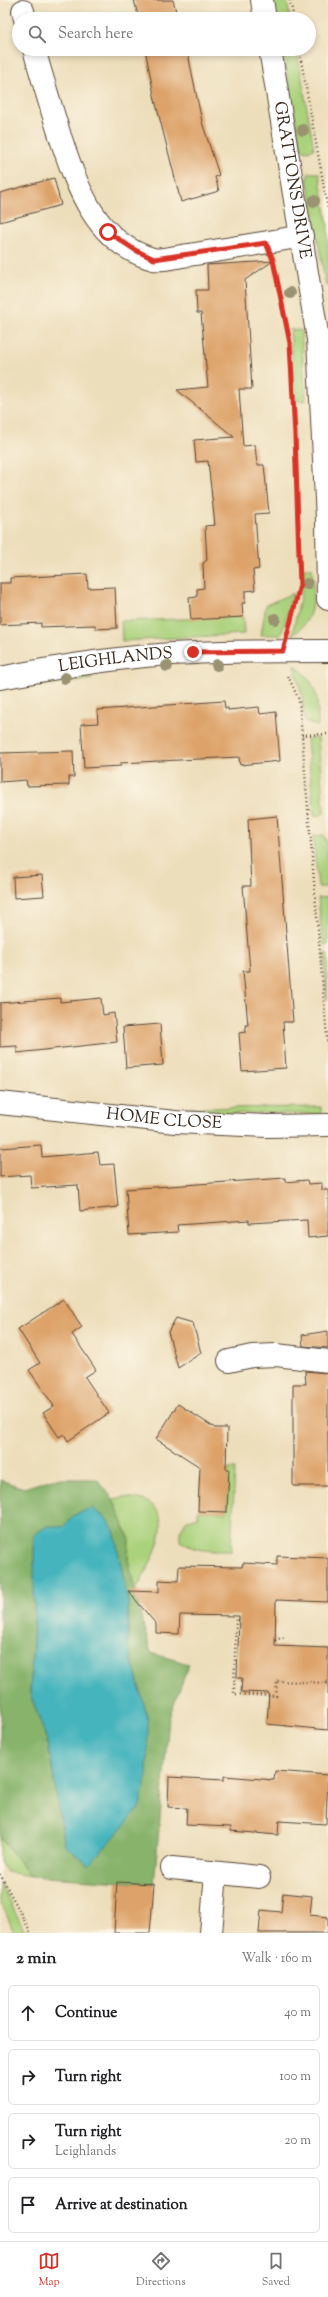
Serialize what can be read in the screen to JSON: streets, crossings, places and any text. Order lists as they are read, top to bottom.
{
  "streets": {
    "street": ["GRATTONS DRIVE", "LEIGHLANDS", "HOME CLOSE"]
  },
  "page": {
    "search": "Search here",
    "heading": ["2 min", "Walk · 160 m"],
    "list": [
      ["Continue", "40 m"],
      ["Turn right", "100 m"],
      ["Turn right", "Leighlands", "20 m"],
      "Arrive at destination"
    ],
    "nav": ["Map", "Directions", "Saved"]
  }
}
